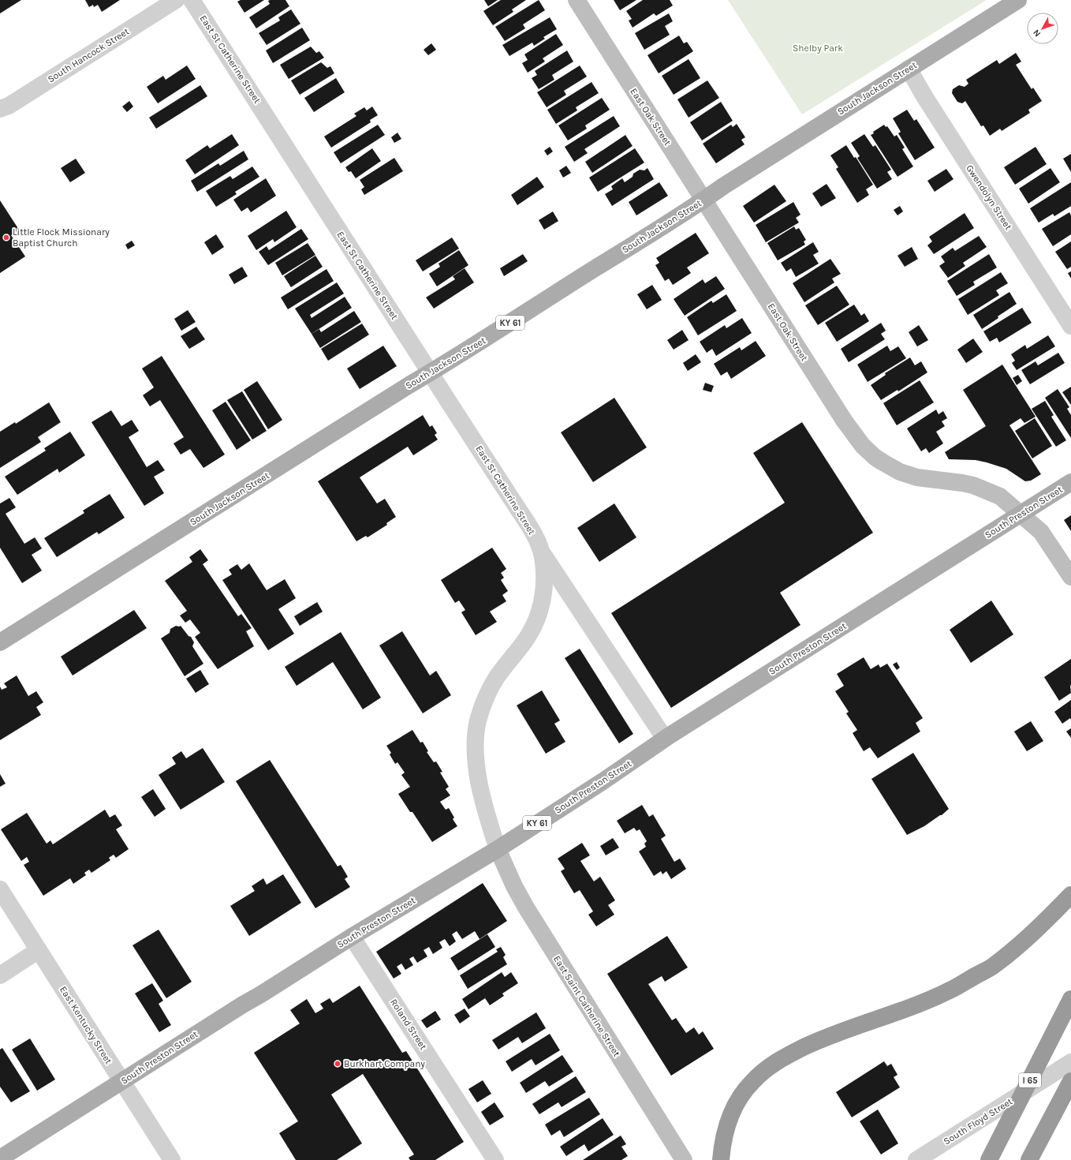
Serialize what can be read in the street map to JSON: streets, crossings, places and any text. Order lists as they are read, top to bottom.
{
  "streets": {
    "highway": ["I 65"],
    "main road": [
      "South Jackson Street",
      "East Oak Street",
      "KY 61",
      "South Preston Street",
      "East Saint Catherine Street"
    ],
    "street": [
      "South Hancock Street",
      "East St Catherine Street",
      "Gwendolyn Street",
      "Roland Street",
      "East Kentucky Street",
      "South Floyd Street"
    ]
  },
  "crossings": [
    ["East St Catherine Street", "South Jackson Street"],
    ["East St Catherine Street", "South Preston Street"],
    ["East St Catherine Street", "East Saint Catherine Street"],
    ["South Jackson Street", "East Oak Street"],
    ["South Jackson Street", "Gwendolyn Street"],
    ["East Oak Street", "South Preston Street"],
    ["South Preston Street", "East Saint Catherine Street"],
    ["South Preston Street", "Roland Street"],
    ["South Preston Street", "East Kentucky Street"]
  ],
  "parks": ["Shelby Park"],
  "places": ["Little Flock Missionary Baptist Church", "Burkhart Company"],
  "north": "bottom left"
}
